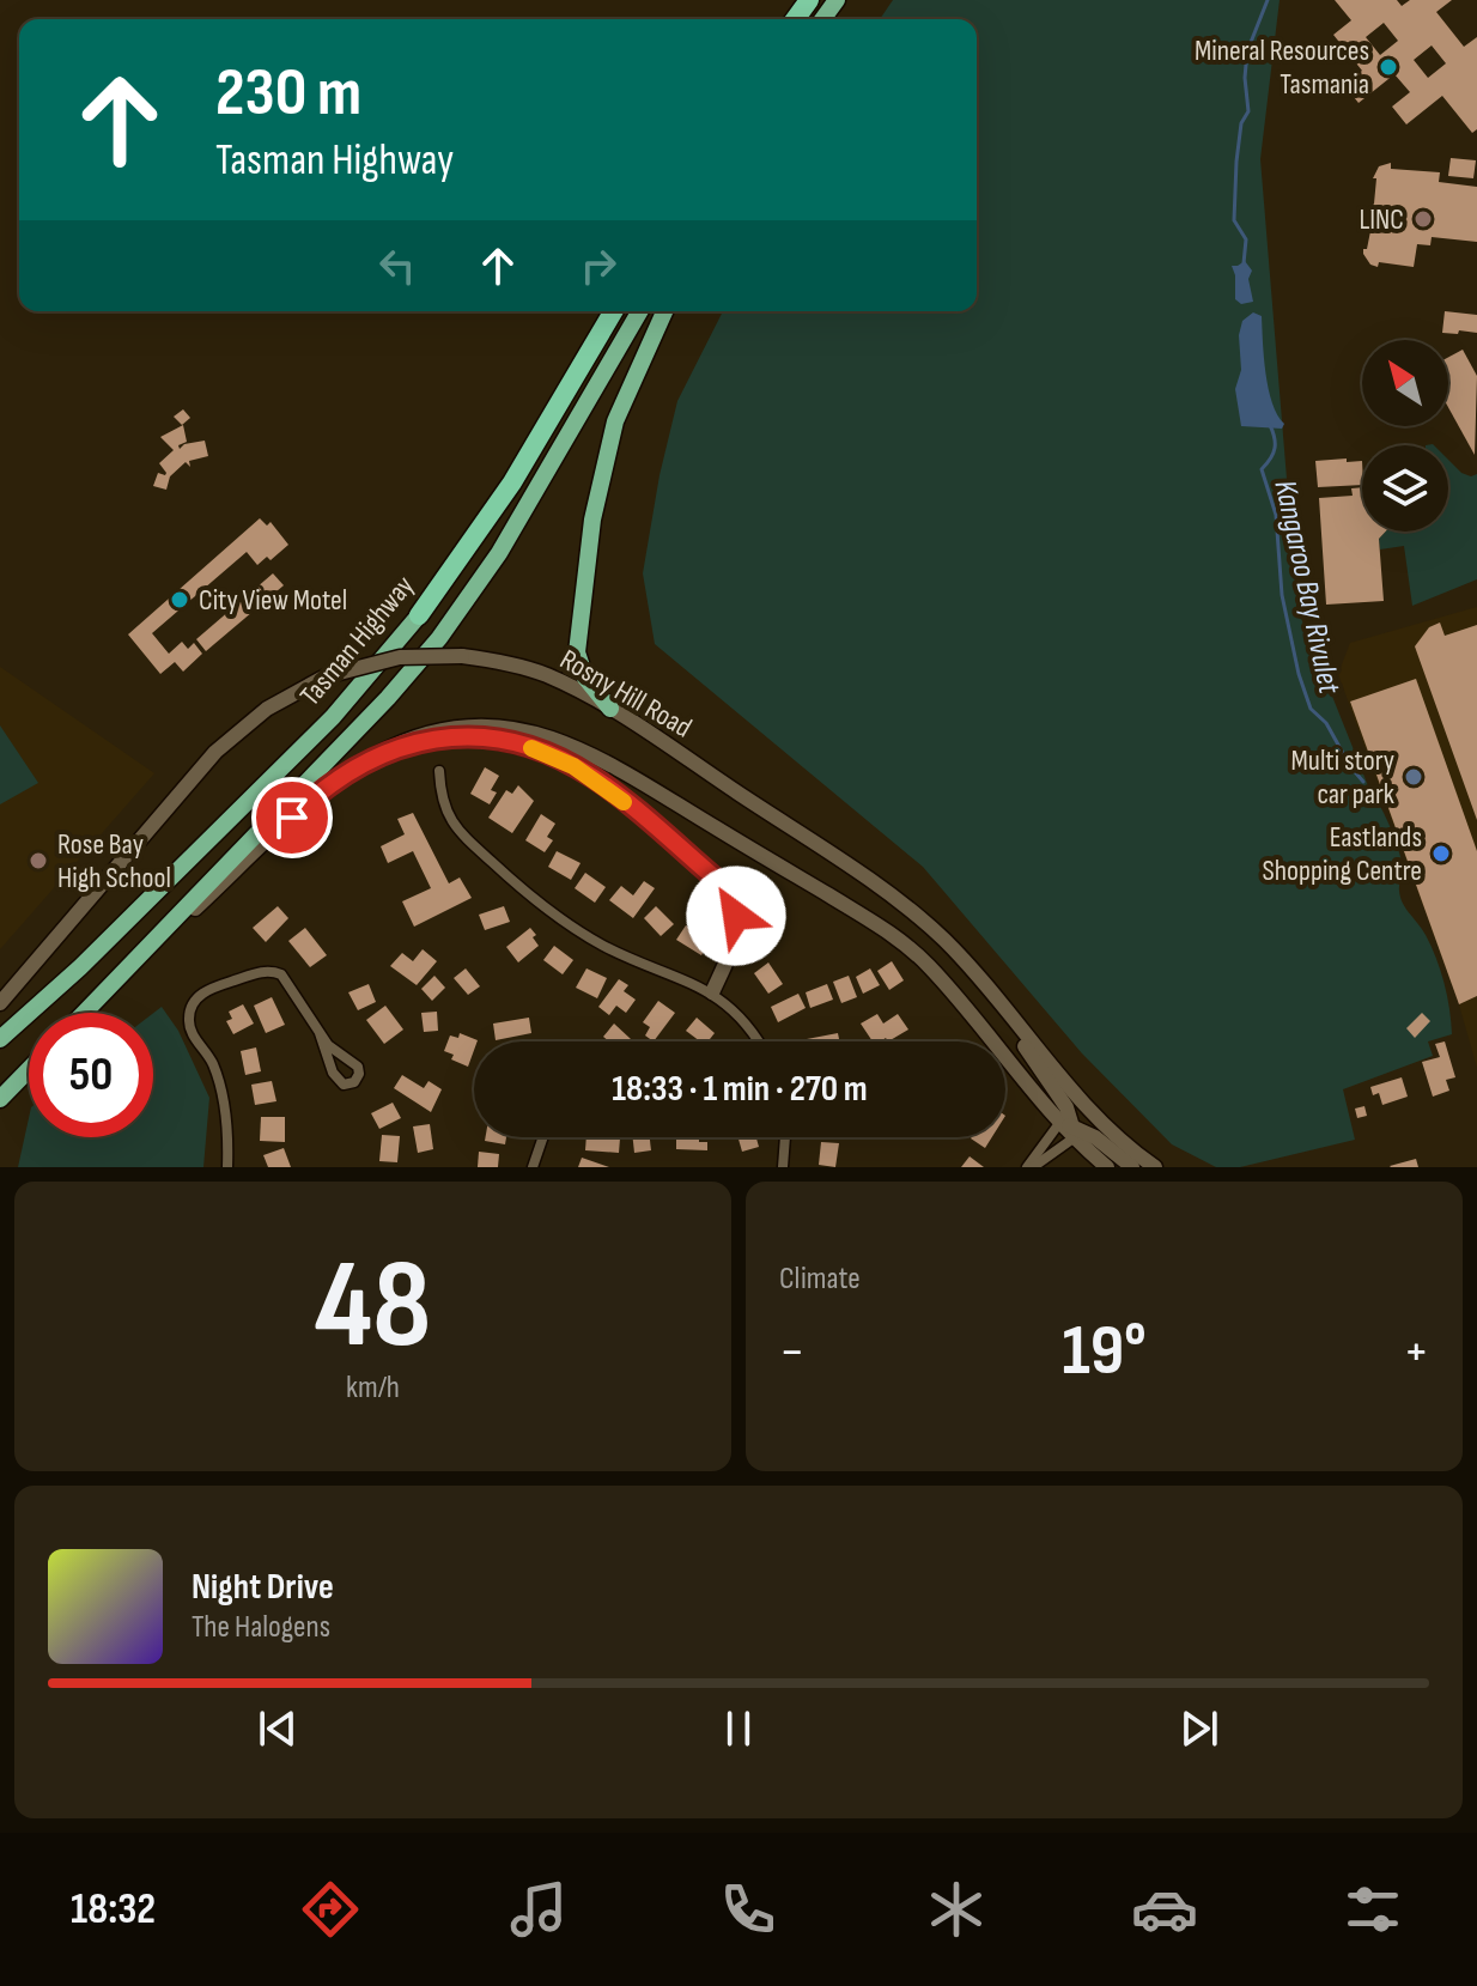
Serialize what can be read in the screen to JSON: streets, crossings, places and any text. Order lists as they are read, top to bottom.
{
  "streets": {
    "highway": ["Tasman Highway"],
    "main road": ["Rosny Hill Road"]
  },
  "water": ["Kangaroo Bay Rivulet"],
  "places": [
    "Mineral Resources Tasmania",
    "LINC",
    "City View Motel",
    "Multi story car park",
    "Eastlands Shopping Centre",
    "Rose Bay High School"
  ],
  "north": "top left",
  "page": {
    "turn": ["230 m", "Tasman Highway"],
    "limit": "50",
    "trip": "18:33 · 1 min · 270 m",
    "tile": [
      ["48", "km/h"],
      "Climate"
    ],
    "heat": ["−", "19°", "+"],
    "song": ["Night Drive", "The Halogens"],
    "tabs": "18:32"
  }
}
